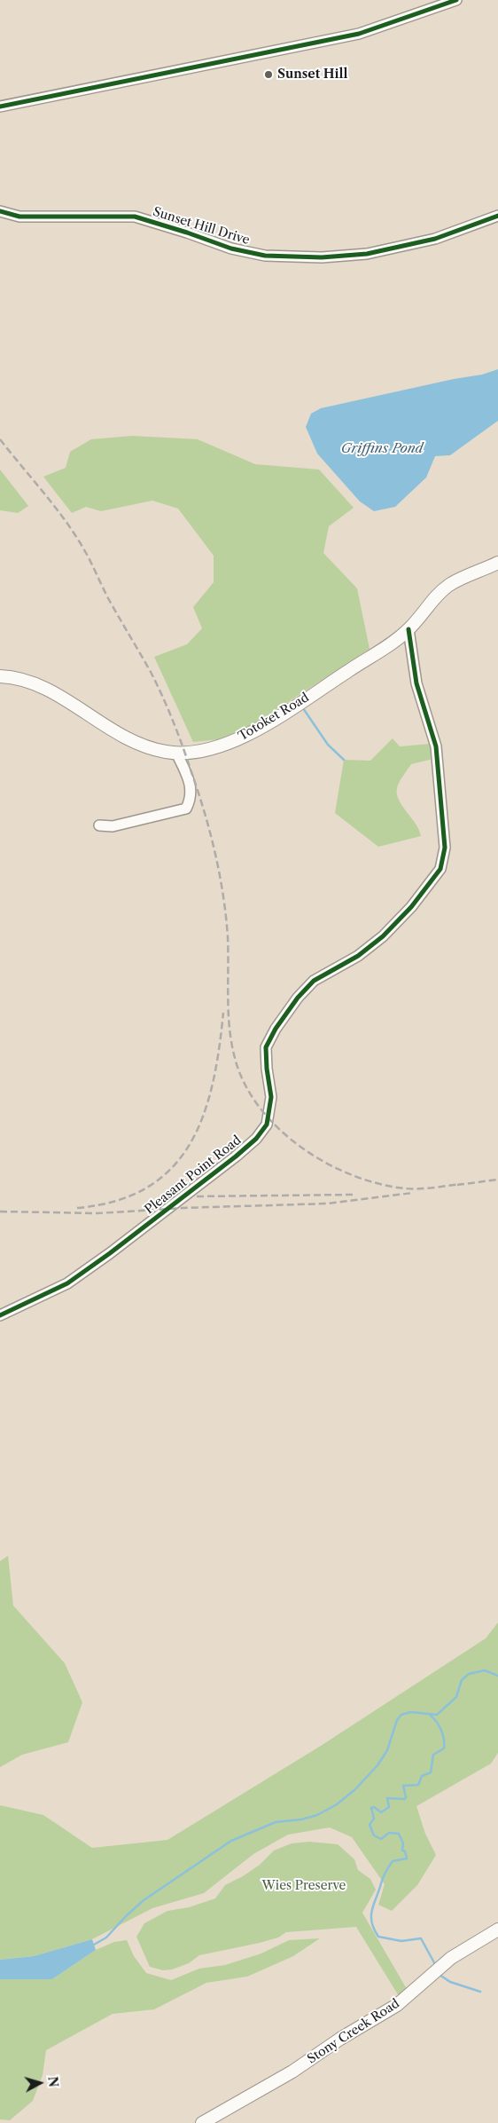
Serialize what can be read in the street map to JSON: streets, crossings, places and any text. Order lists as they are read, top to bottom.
{
  "streets": {
    "main road": ["Totoket Road", "Stony Creek Road"],
    "street": ["Sunset Hill Drive", "Pleasant Point Road"]
  },
  "crossings": [
    ["Totoket Road", "Pleasant Point Road"]
  ],
  "water": ["Griffins Pond"],
  "parks": ["Wies Preserve"],
  "places": ["Sunset Hill"],
  "north": "right"
}
